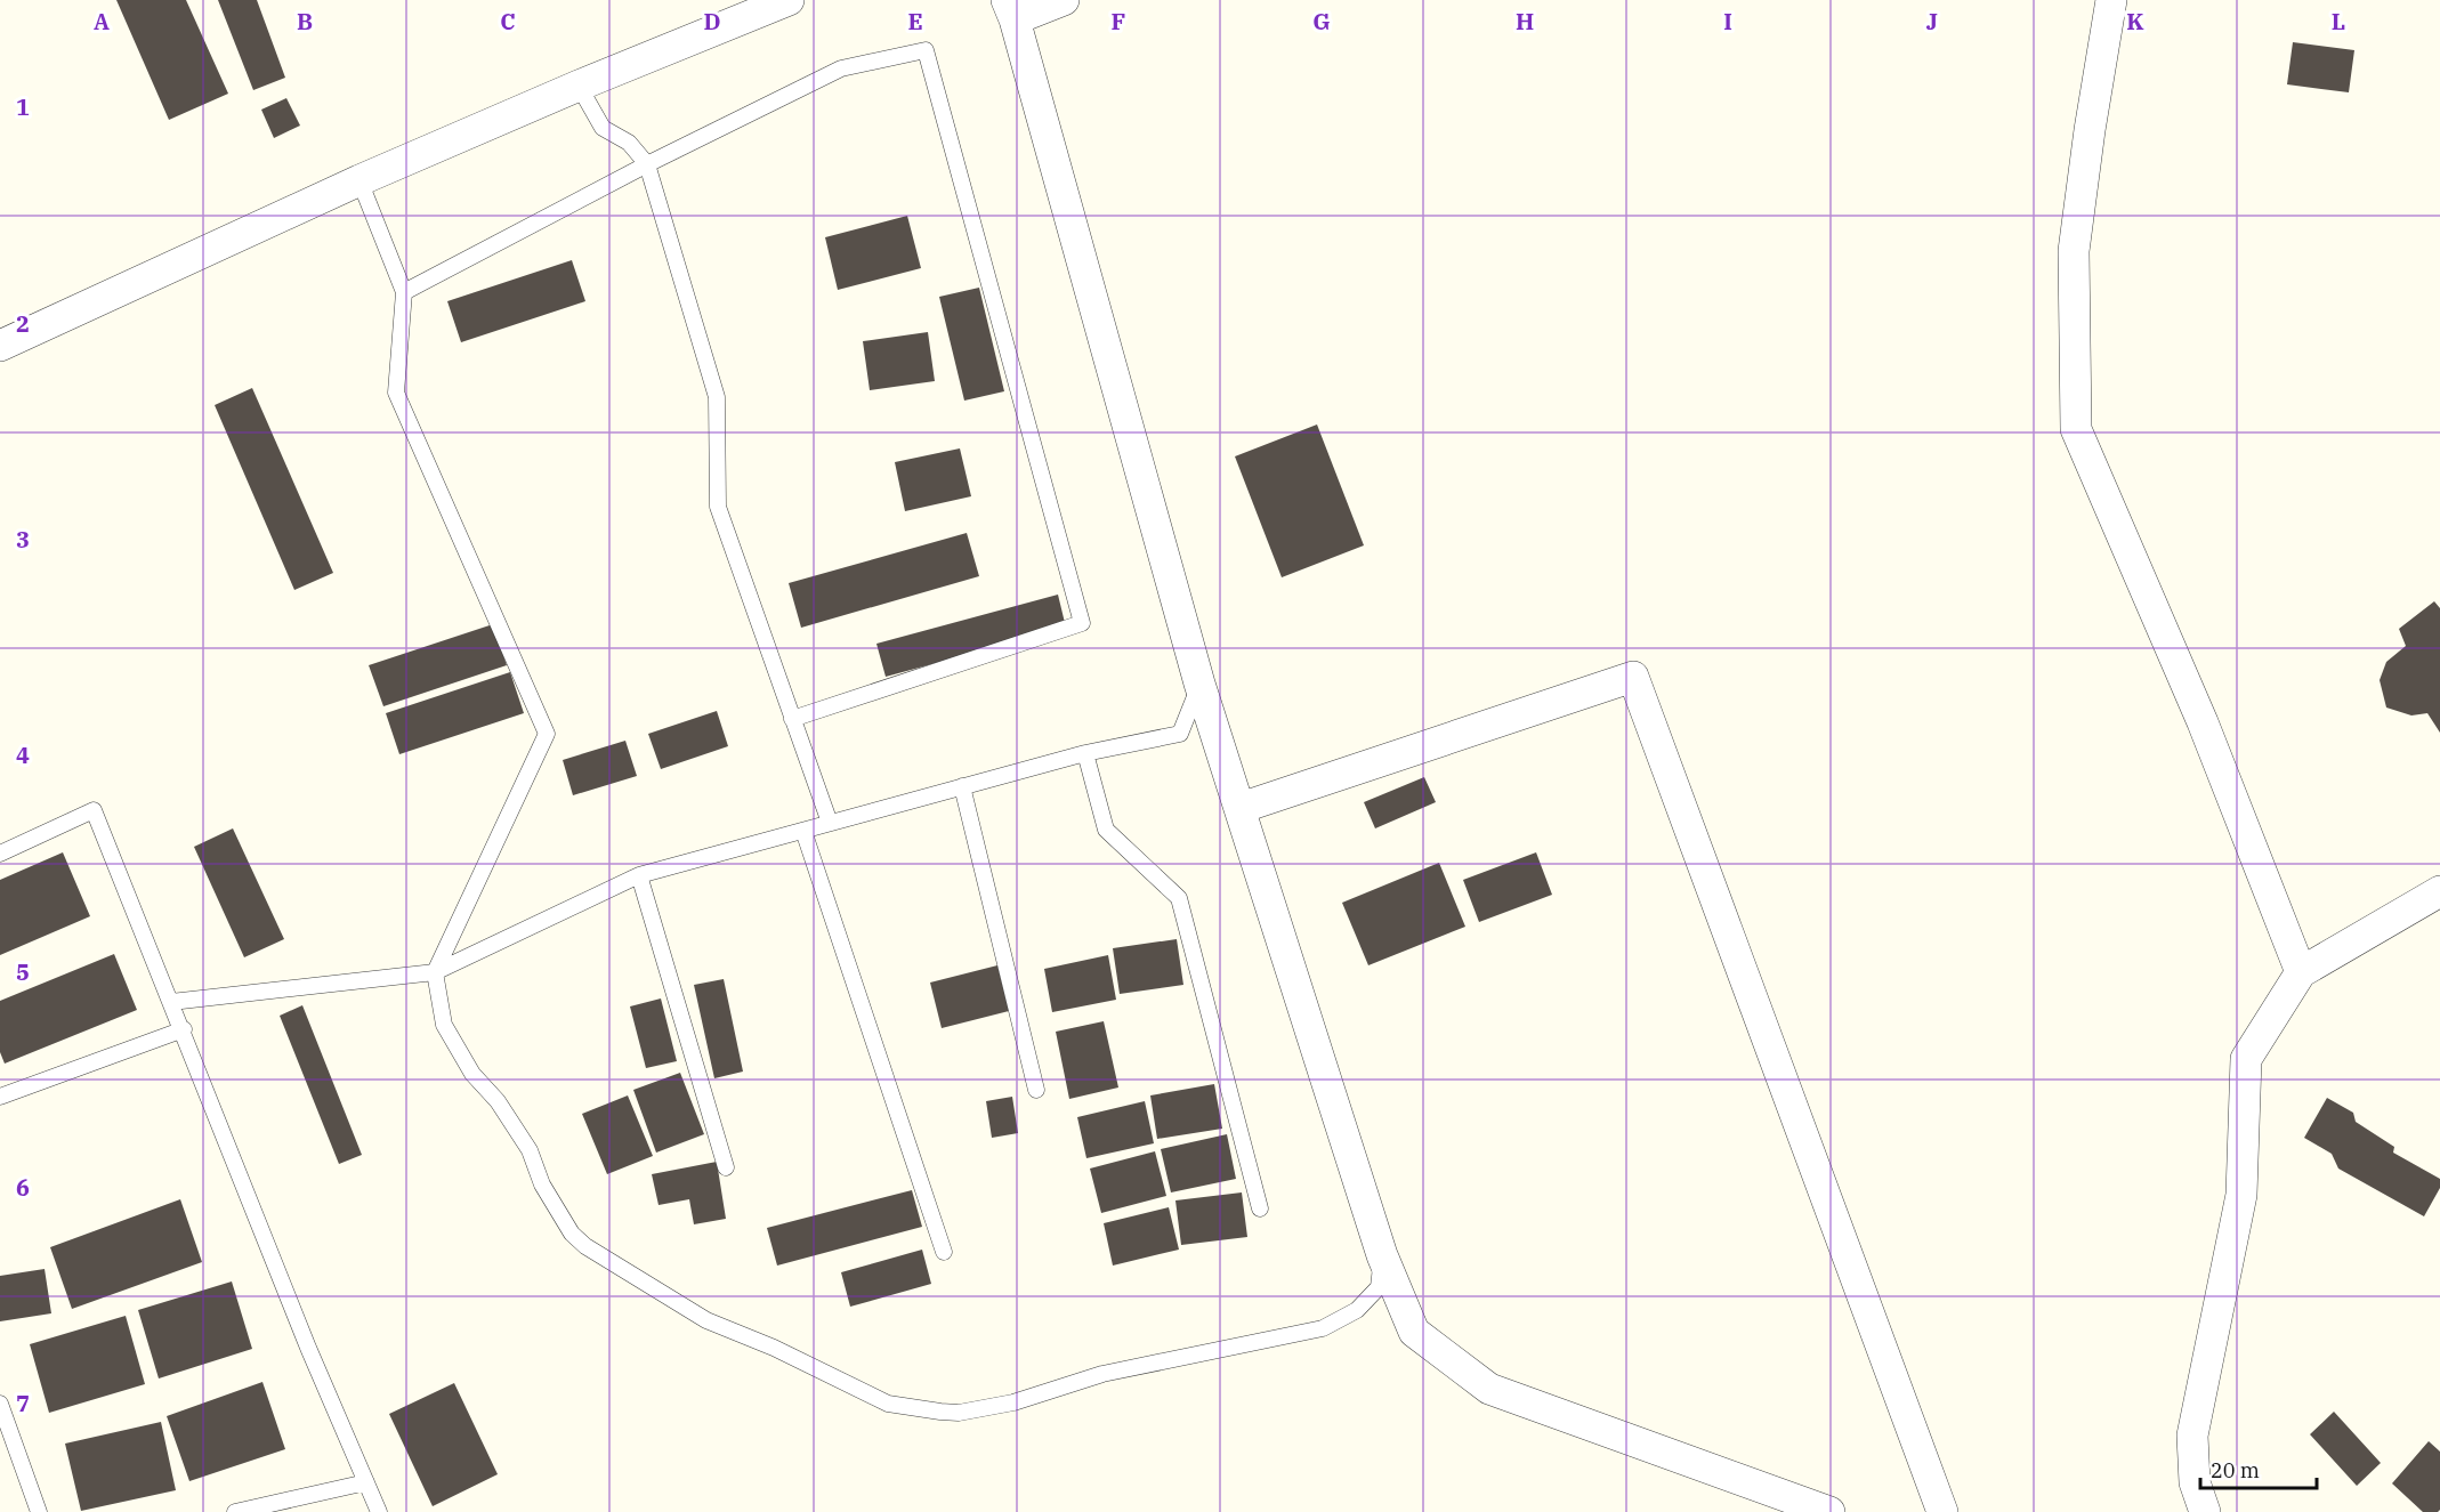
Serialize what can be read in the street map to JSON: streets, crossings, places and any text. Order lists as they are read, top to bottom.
{
  "scale_bar": "20 m",
  "grid": {
    "columns": [
      "A",
      "B",
      "C",
      "D",
      "E",
      "F",
      "G",
      "H",
      "I",
      "J",
      "K",
      "L"
    ],
    "rows": [
      "1",
      "2",
      "3",
      "4",
      "5",
      "6",
      "7"
    ]
  }
}
